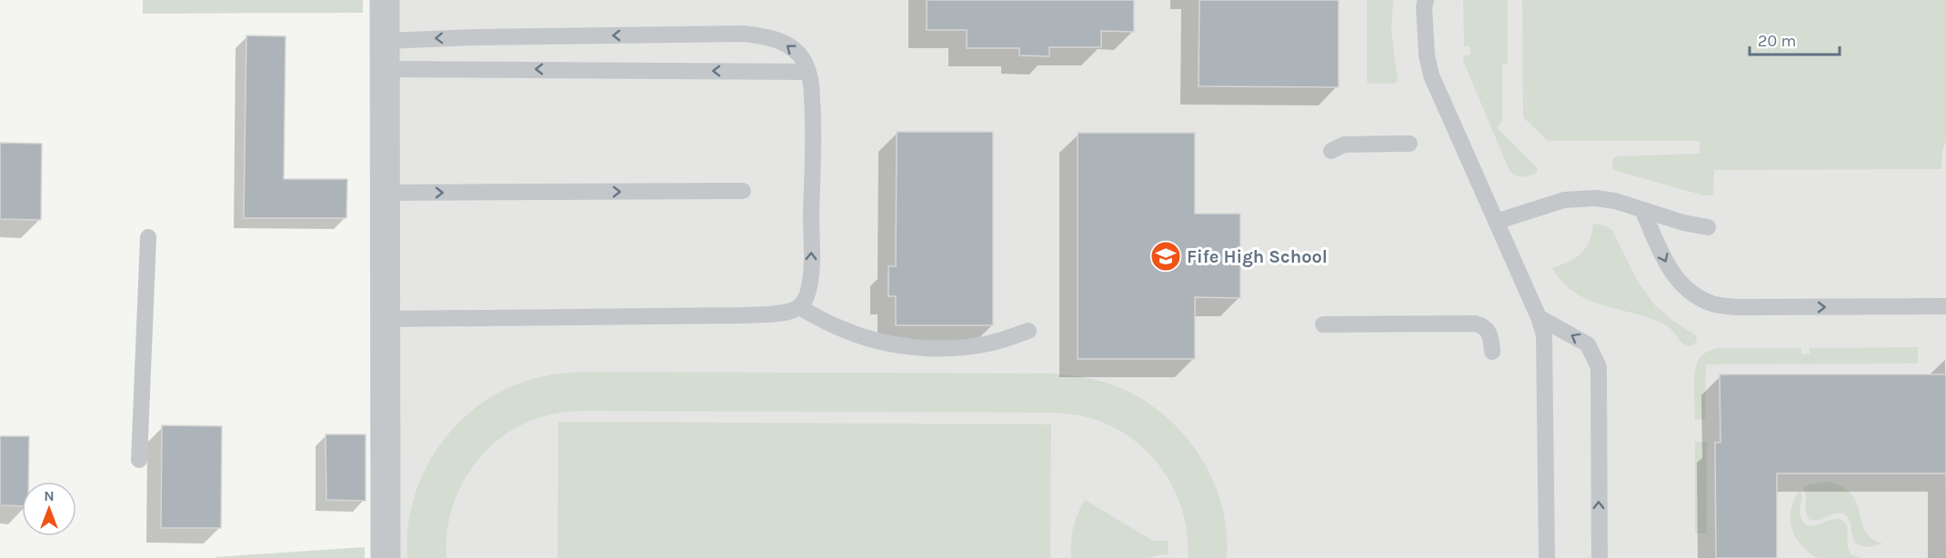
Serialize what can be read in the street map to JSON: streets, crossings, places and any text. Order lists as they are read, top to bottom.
{
  "places": {
    "school or university": ["Fife High School"]
  },
  "scale_bar": "20 m",
  "north": "top"
}
